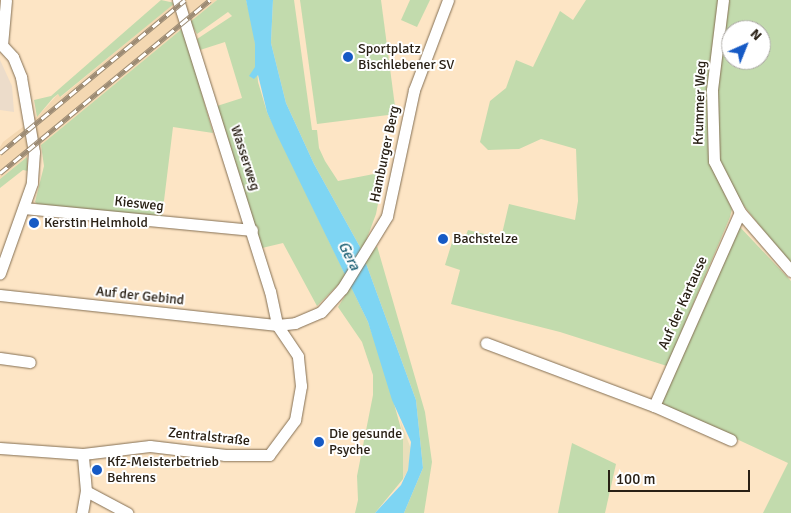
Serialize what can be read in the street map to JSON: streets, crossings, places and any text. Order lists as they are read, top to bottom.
{
  "streets": {
    "street": [
      "Krummer Weg",
      "Hamburger Berg",
      "Wasserweg",
      "Kiesweg",
      "Auf der Gebind",
      "Auf der Kartause",
      "Zentralstraße"
    ]
  },
  "crossings": [
    ["Krummer Weg", "Auf der Kartause"],
    ["Hamburger Berg", "Wasserweg"],
    ["Hamburger Berg", "Auf der Gebind"],
    ["Hamburger Berg", "Zentralstraße"],
    ["Wasserweg", "Kiesweg"],
    ["Wasserweg", "Auf der Gebind"],
    ["Wasserweg", "Zentralstraße"],
    ["Auf der Gebind", "Zentralstraße"]
  ],
  "water": ["Gera"],
  "places": [
    "Sportplatz Bischlebener SV",
    "Kerstin Helmhold",
    "Bachstelze",
    "Die gesunde Psyche",
    "Kfz-Meisterbetrieb Behrens"
  ],
  "scale_bar": "100 m",
  "north": "top right"
}
